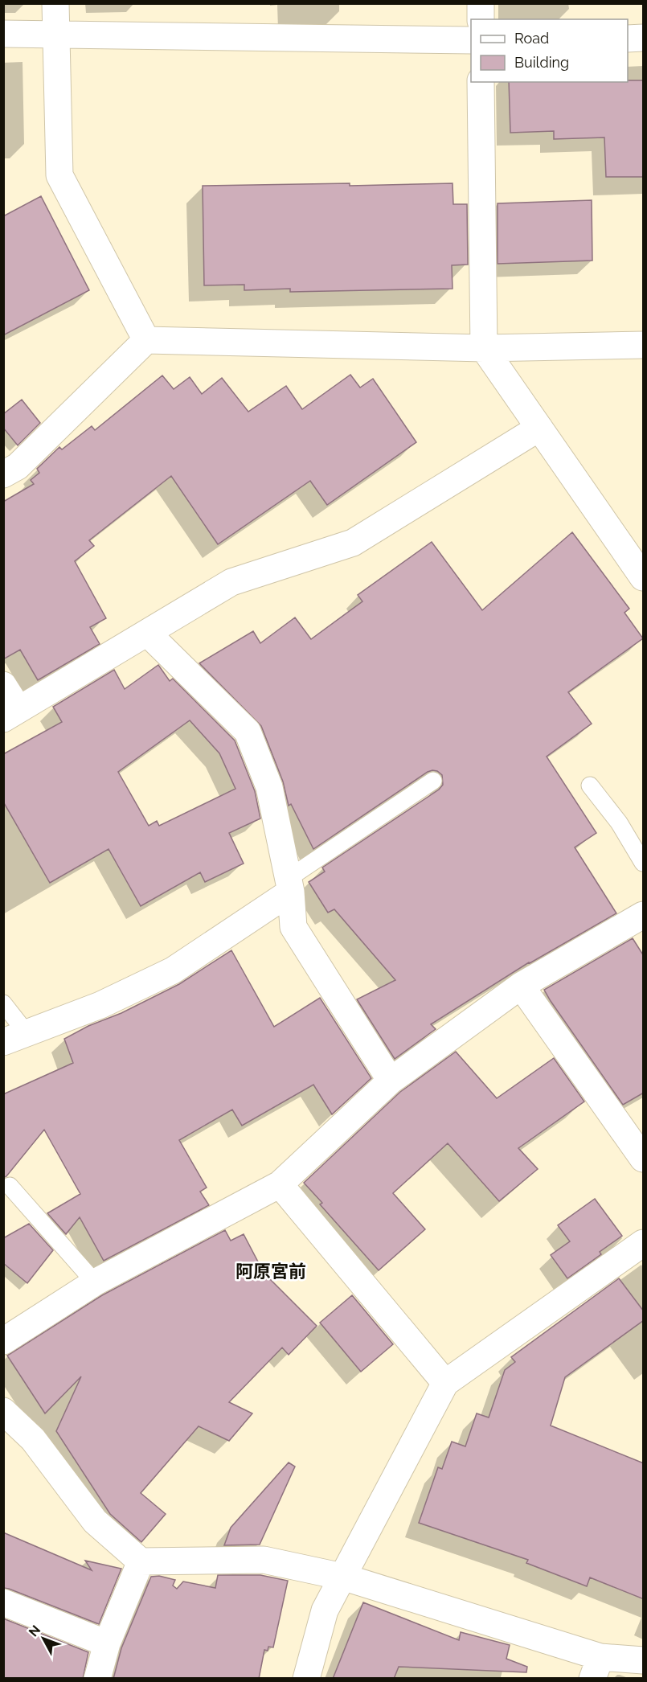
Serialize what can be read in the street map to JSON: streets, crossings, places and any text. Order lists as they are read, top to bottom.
{
  "districts": ["阿原宮前"],
  "legend": ["Road", "Building"],
  "north": "top left"
}
